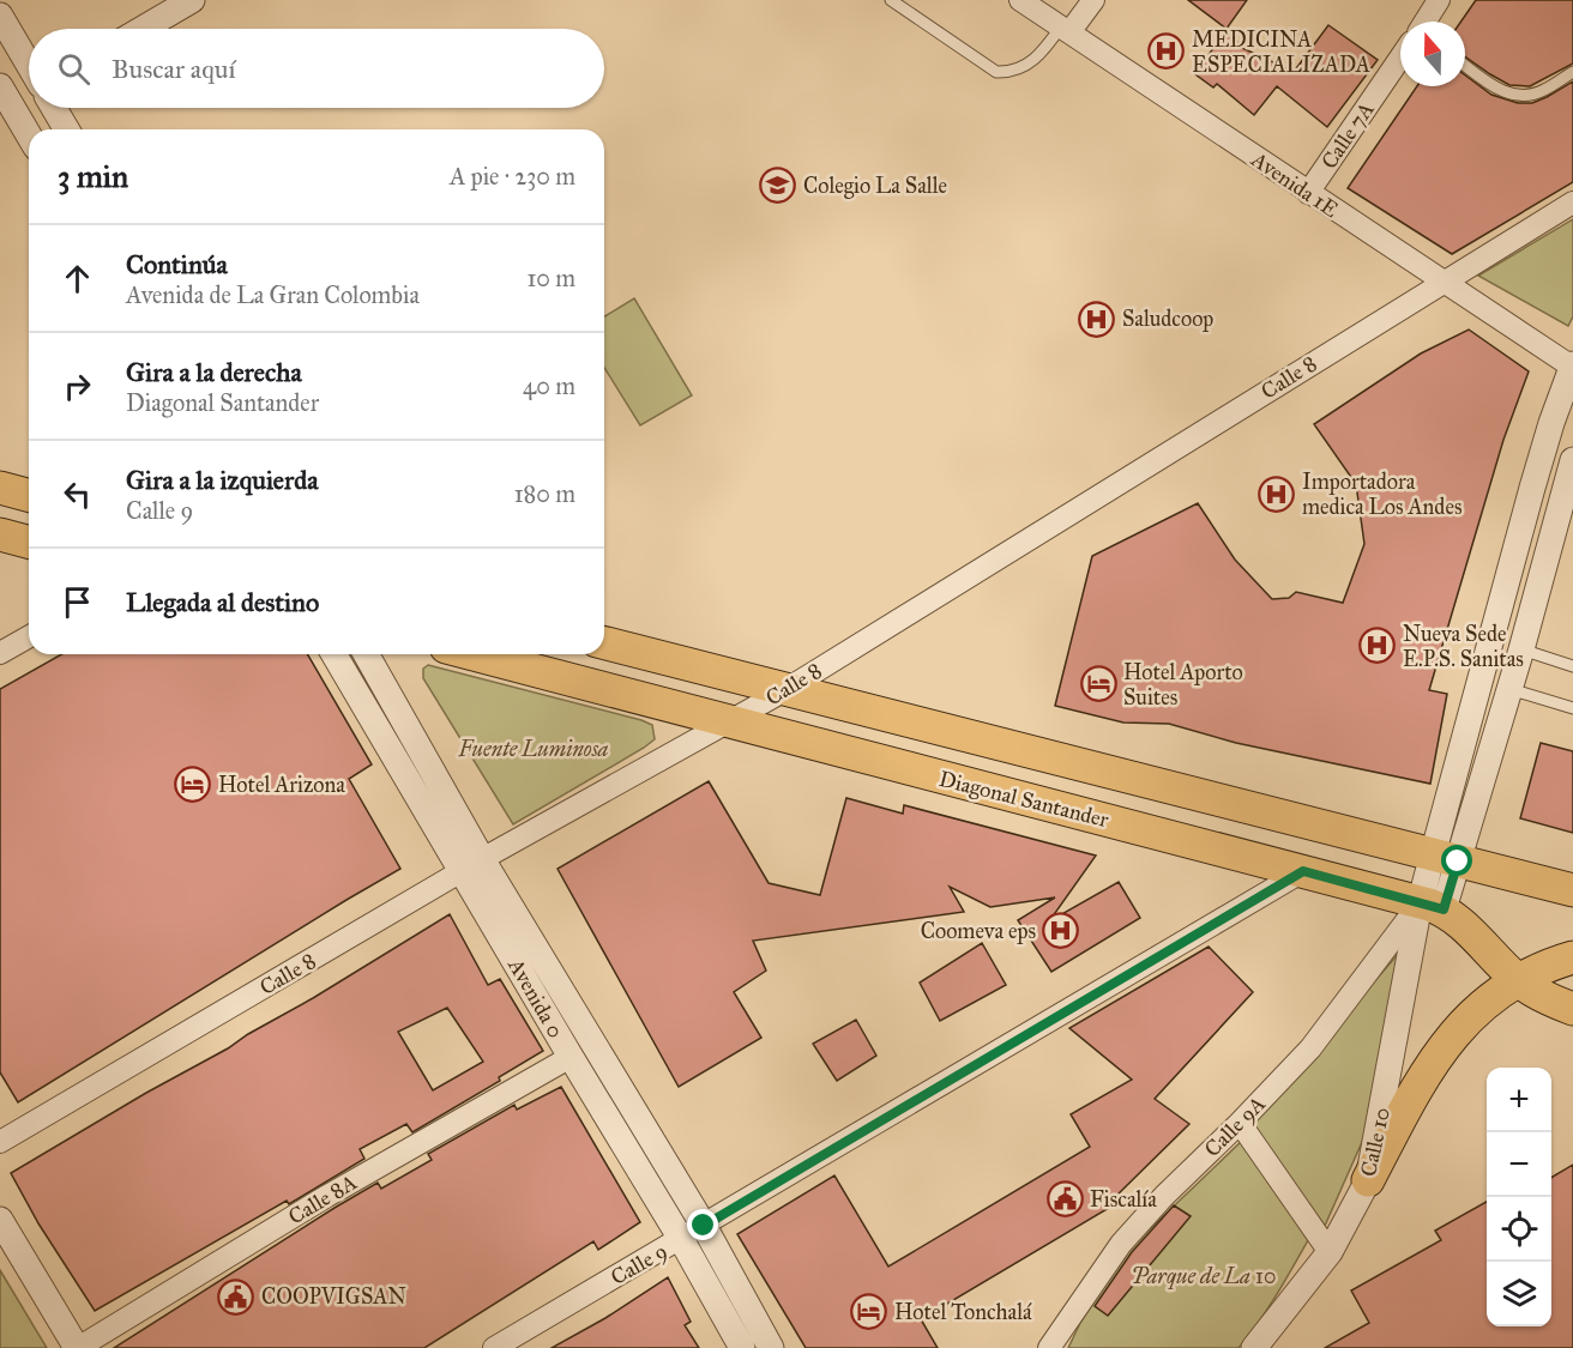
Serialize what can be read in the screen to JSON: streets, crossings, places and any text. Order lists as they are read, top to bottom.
{
  "streets": {
    "main road": ["Diagonal Santander"],
    "street": [
      "Calle 7A",
      "Avenida 1E",
      "Calle 8",
      "Avenida 0",
      "Calle 9A",
      "Calle 10",
      "Calle 8A",
      "Calle 9"
    ]
  },
  "crossings": [
    ["Calle 7A", "Avenida 1E"],
    ["Avenida 1E", "Calle 8"],
    ["Calle 8", "Diagonal Santander"],
    ["Calle 8", "Avenida 0"],
    ["Diagonal Santander", "Calle 9A"],
    ["Diagonal Santander", "Calle 10"],
    ["Diagonal Santander", "Calle 9"],
    ["Avenida 0", "Calle 8A"],
    ["Avenida 0", "Calle 9"],
    ["Calle 9A", "Calle 10"]
  ],
  "parks": ["Fuente Luminosa", "Parque de La 10"],
  "places": {
    "hospital": [
      "MEDICINA ESPECIALIZADA",
      "Saludcoop",
      "Importadora medica Los Andes",
      "Nueva Sede E.P.S. Sanitas",
      "Coomeva eps"
    ],
    "school or university": ["Colegio La Salle"],
    "hotel": ["Hotel Aporto Suites", "Hotel Arizona", "Hotel Tonchalá"],
    "public building": ["Fiscalía", "COOPVIGSAN"]
  },
  "north": "top",
  "page": {
    "search": "Buscar aquí",
    "heading": ["3 min", "A pie · 230 m"],
    "list": [
      ["Continúa", "Avenida de La Gran Colombia", "10 m"],
      ["Gira a la derecha", "Diagonal Santander", "40 m"],
      ["Gira a la izquierda", "Calle 9", "180 m"],
      "Llegada al destino"
    ],
    "map_buttons": ["+", "−"]
  }
}
